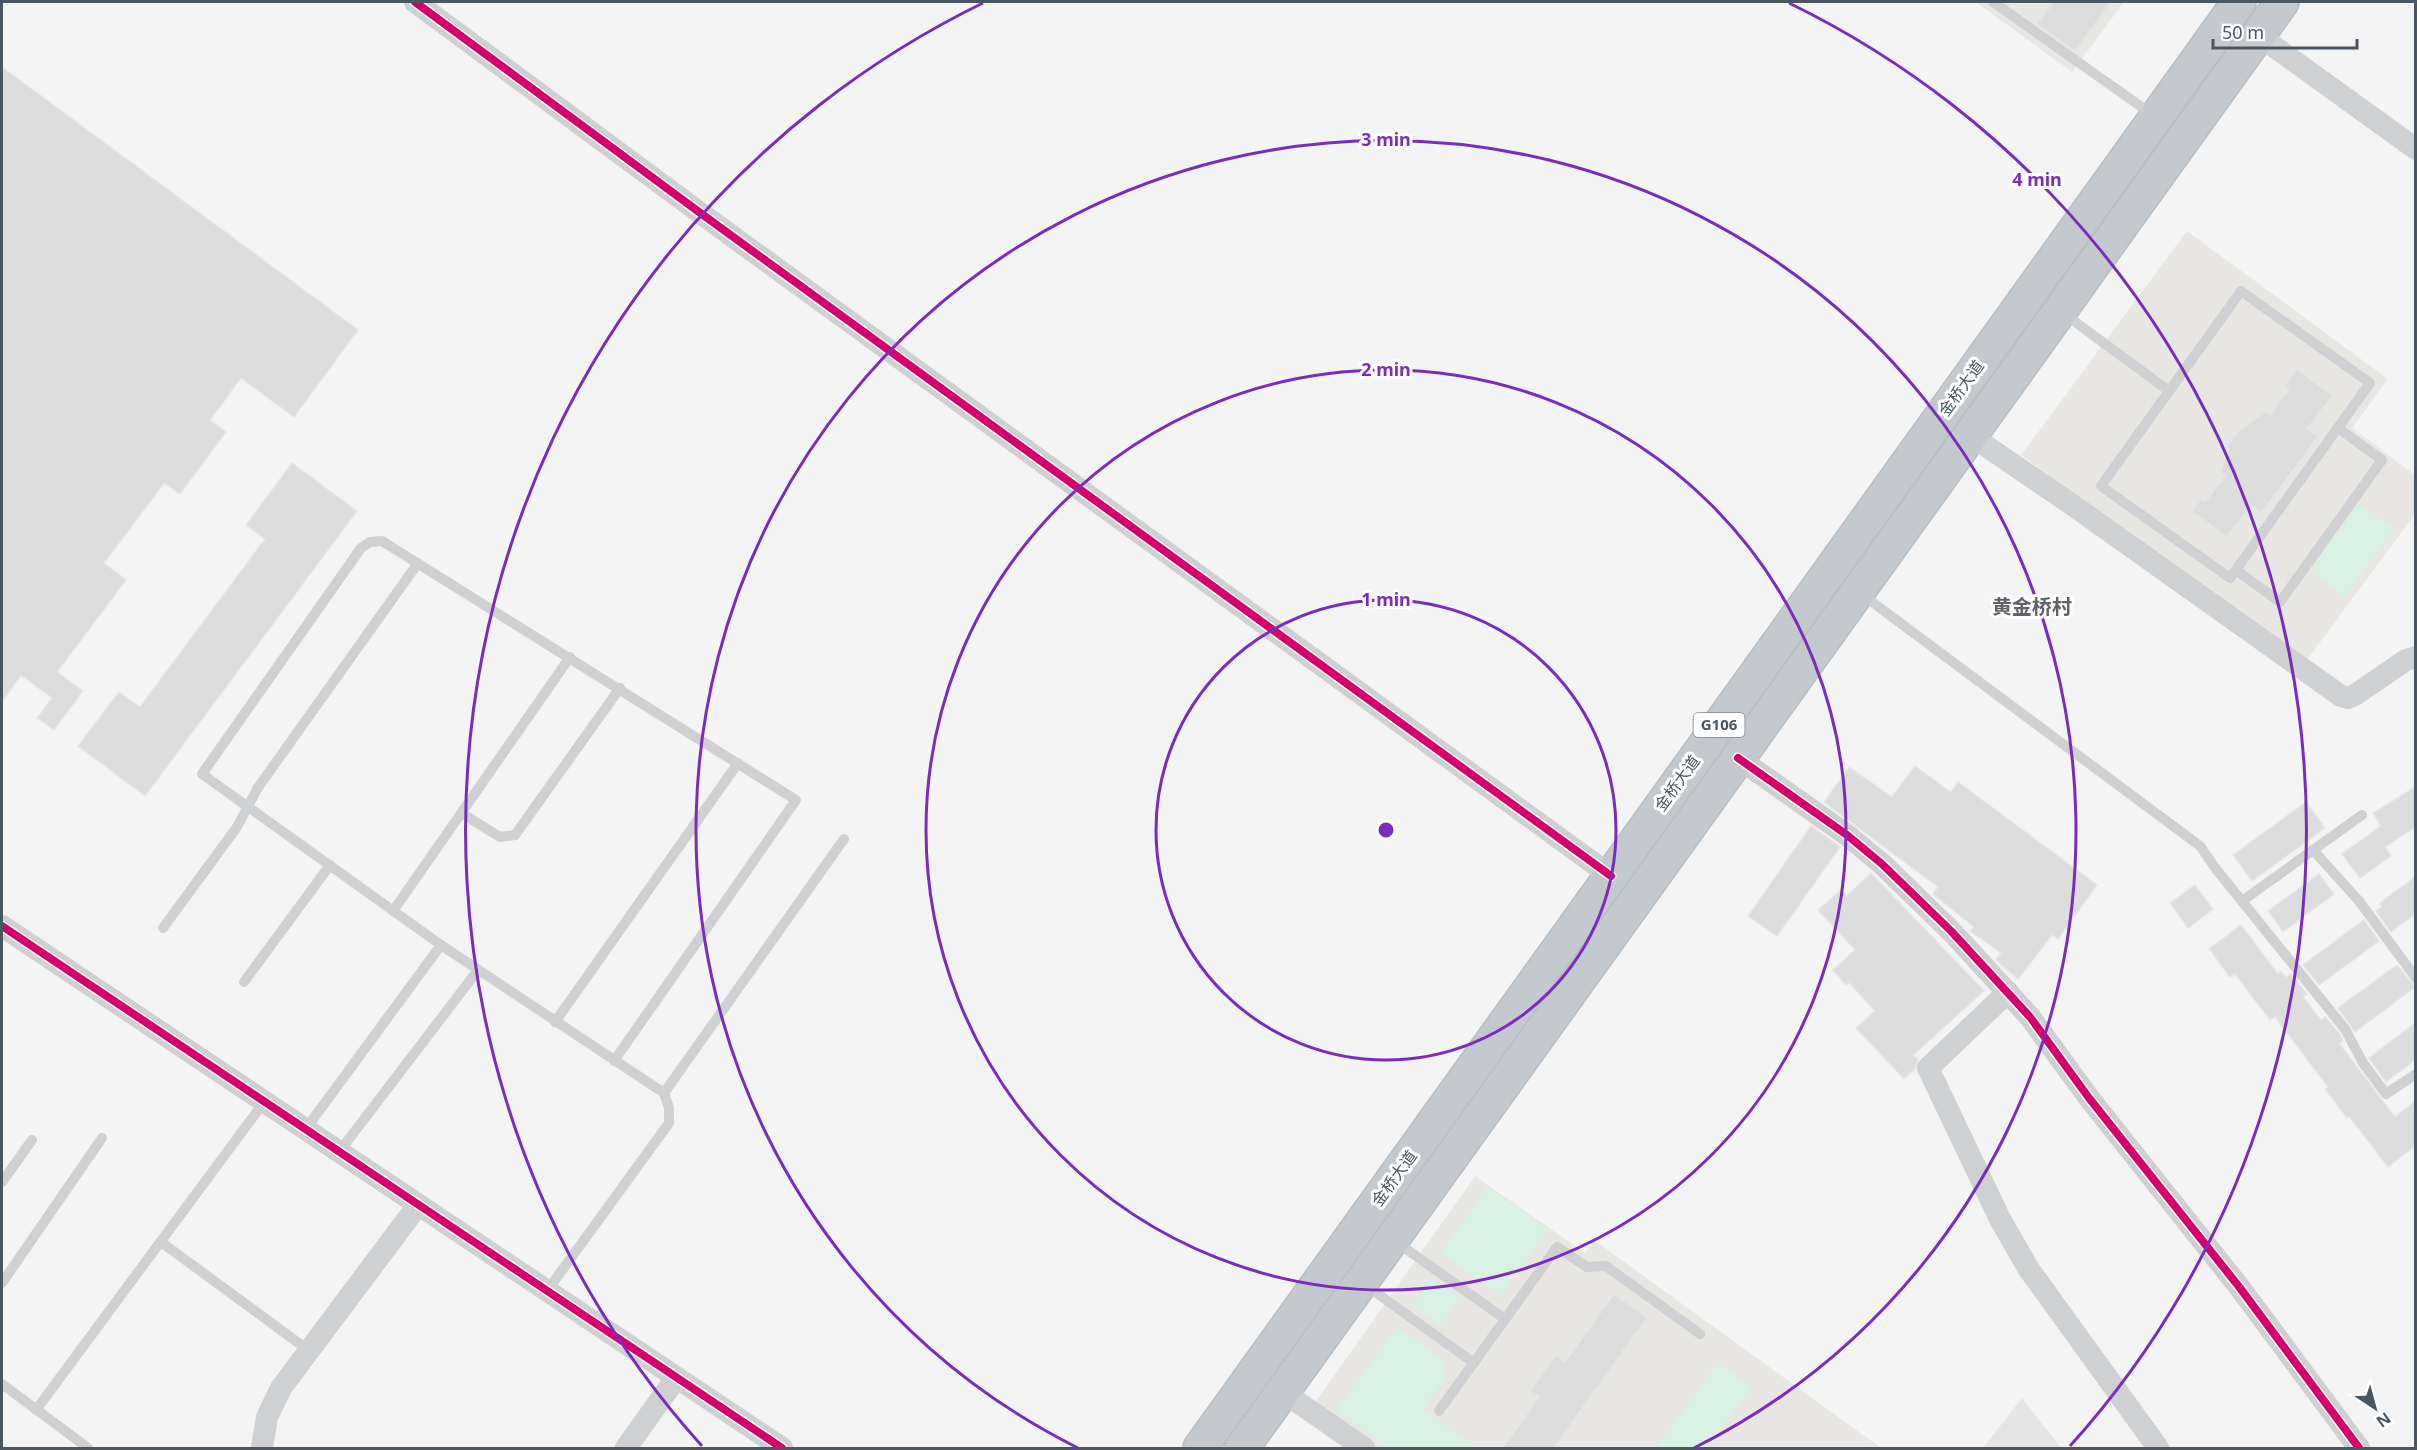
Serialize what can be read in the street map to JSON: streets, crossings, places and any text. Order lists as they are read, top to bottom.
{
  "streets": {
    "highway": ["金桥大道", "G106"]
  },
  "districts": ["黄金桥村"],
  "scale_bar": "50 m",
  "north": "bottom right",
  "rings": [
    "3 min",
    "4 min",
    "2 min",
    "1 min"
  ]
}
